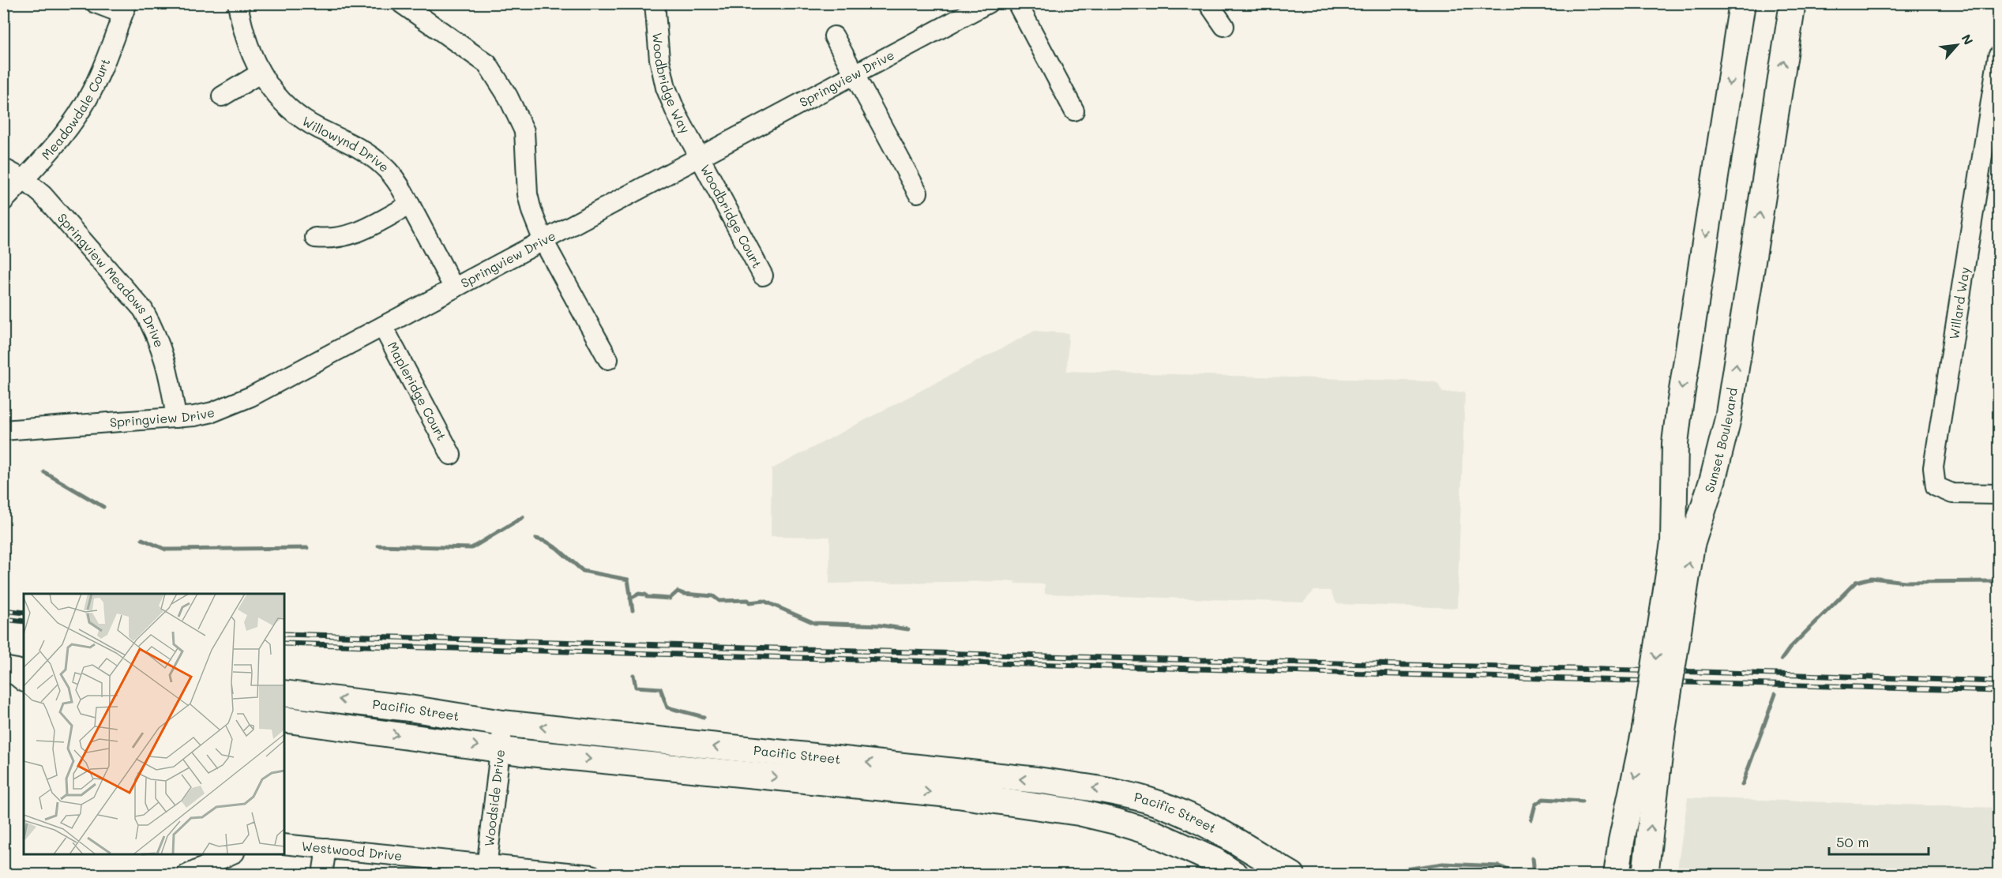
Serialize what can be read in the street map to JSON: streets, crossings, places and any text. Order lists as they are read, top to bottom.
{
  "streets": {
    "main road": ["Sunset Boulevard", "Pacific Street"],
    "street": [
      "Springview Drive",
      "Woodbridge Way",
      "Meadowdale Court",
      "Willowynd Drive",
      "Woodbridge Court",
      "Springview Meadows Drive",
      "Willard Way",
      "Mapleridge Court",
      "Woodside Drive",
      "Westwood Drive"
    ]
  },
  "crossings": [
    ["Springview Drive", "Woodbridge Way"],
    ["Springview Drive", "Willowynd Drive"],
    ["Springview Drive", "Woodbridge Court"],
    ["Springview Drive", "Springview Meadows Drive"],
    ["Springview Drive", "Mapleridge Court"],
    ["Woodbridge Way", "Woodbridge Court"],
    ["Meadowdale Court", "Springview Meadows Drive"],
    ["Pacific Street", "Woodside Drive"],
    ["Woodside Drive", "Westwood Drive"]
  ],
  "scale_bar": "50 m",
  "north": "top right"
}
